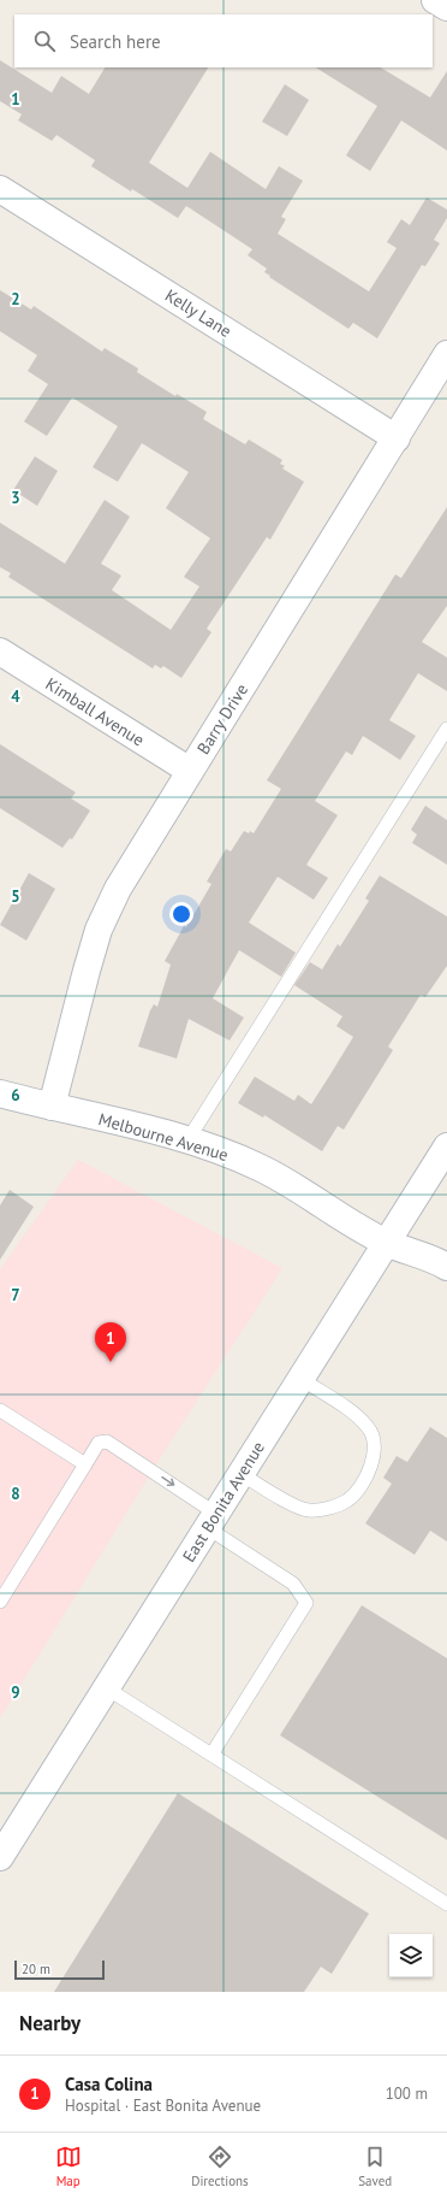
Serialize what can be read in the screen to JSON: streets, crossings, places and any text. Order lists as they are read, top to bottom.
{
  "streets": {
    "street": [
      "Kelly Lane",
      "Kimball Avenue",
      "Barry Drive",
      "Melbourne Avenue",
      "East Bonita Avenue"
    ]
  },
  "crossings": [
    ["Kelly Lane", "Barry Drive"],
    ["Kimball Avenue", "Barry Drive"],
    ["Barry Drive", "Melbourne Avenue"],
    ["Melbourne Avenue", "East Bonita Avenue"]
  ],
  "scale_bar": "20 m",
  "page": {
    "search": "Search here",
    "pins": "1",
    "scale": "20 m",
    "heading": "Nearby",
    "list": [
      {
        "mark": "1",
        "name": "Casa Colina",
        "note": "Hospital · East Bonita Avenue",
        "value": "100 m"
      }
    ],
    "nav": ["Map", "Directions", "Saved"]
  },
  "grid": {
    "rows": [
      "1",
      "2",
      "3",
      "4",
      "5",
      "6",
      "7",
      "8",
      "9"
    ]
  }
}
